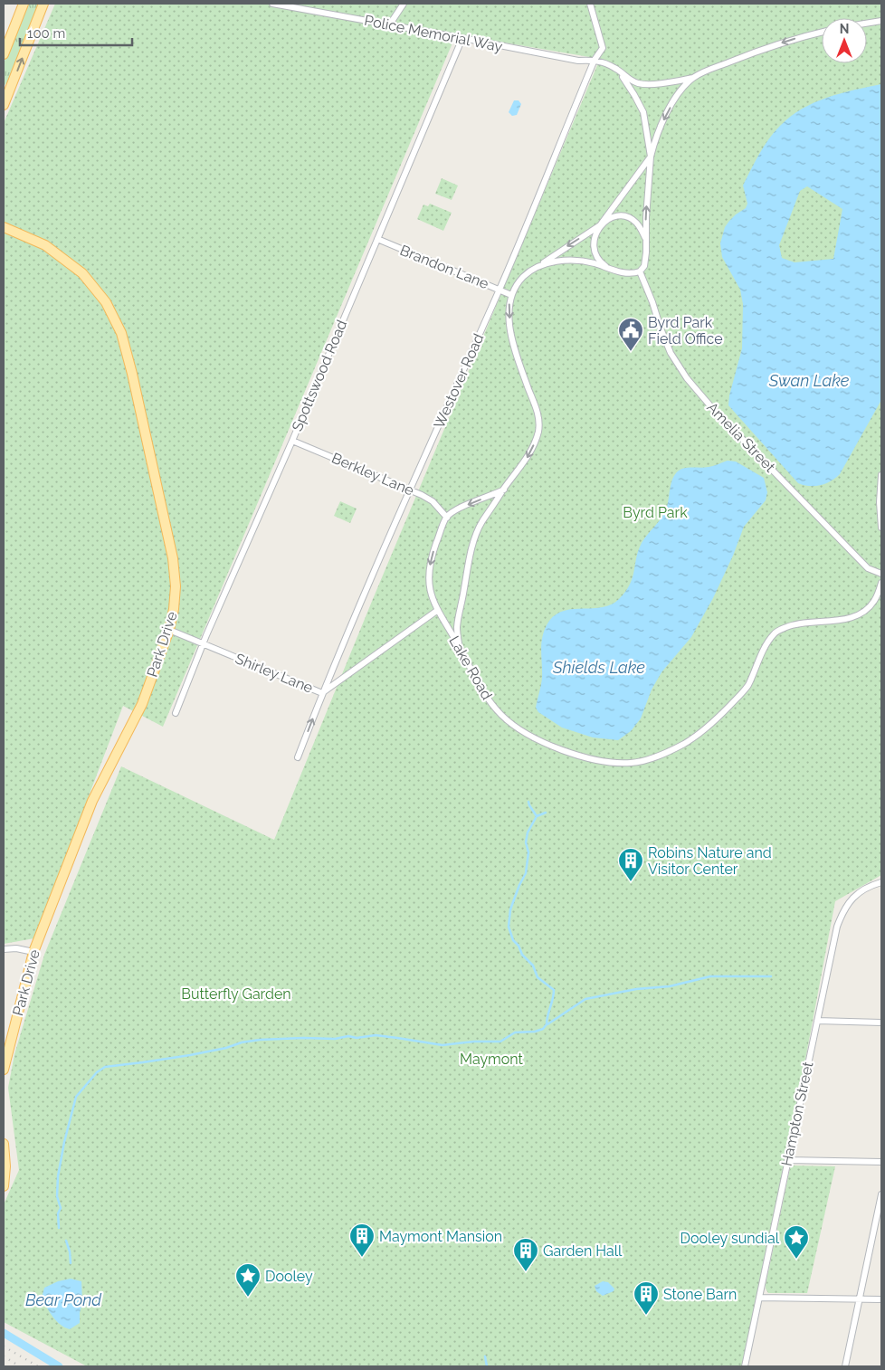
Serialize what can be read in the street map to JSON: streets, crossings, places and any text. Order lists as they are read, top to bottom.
{
  "streets": {
    "main road": ["Park Drive"],
    "street": [
      "Police Memorial Way",
      "Brandon Lane",
      "Spottswood Road",
      "Westover Road",
      "Amelia Street",
      "Berkley Lane",
      "Lake Road",
      "Shirley Lane",
      "Hampton Street"
    ]
  },
  "crossings": [
    ["Police Memorial Way", "Spottswood Road"],
    ["Police Memorial Way", "Westover Road"],
    ["Brandon Lane", "Spottswood Road"],
    ["Brandon Lane", "Westover Road"],
    ["Spottswood Road", "Berkley Lane"],
    ["Spottswood Road", "Shirley Lane"],
    ["Westover Road", "Berkley Lane"],
    ["Westover Road", "Shirley Lane"],
    ["Berkley Lane", "Lake Road"],
    ["Park Drive", "Shirley Lane"],
    ["Lake Road", "Shirley Lane"]
  ],
  "water": ["Swan Lake", "Shields Lake", "Bear Pond"],
  "parks": ["Byrd Park", "Butterfly Garden", "Maymont"],
  "places": {
    "public building": ["Byrd Park Field Office"],
    "building": [
      "Robins Nature and Visitor Center",
      "Maymont Mansion",
      "Garden Hall",
      "Stone Barn"
    ],
    "place": ["Dooley sundial", "Dooley"]
  },
  "scale_bar": "100 m",
  "north": "top"
}
